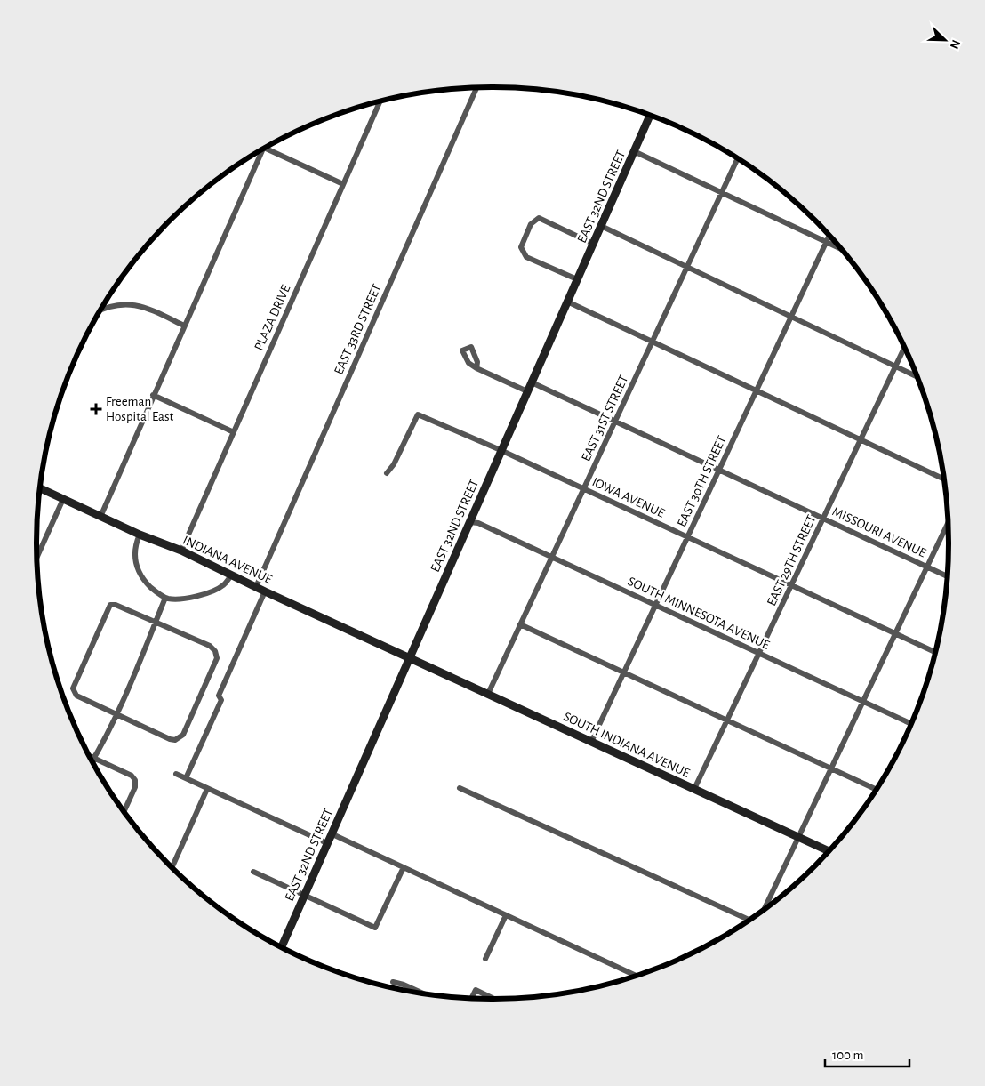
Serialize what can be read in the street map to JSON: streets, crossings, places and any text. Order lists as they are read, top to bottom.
{
  "streets": {
    "main road": ["EAST 32ND STREET", "INDIANA AVENUE", "SOUTH INDIANA AVENUE"],
    "street": [
      "PLAZA DRIVE",
      "EAST 33RD STREET",
      "EAST 31ST STREET",
      "EAST 30TH STREET",
      "IOWA AVENUE",
      "MISSOURI AVENUE",
      "EAST 29TH STREET",
      "SOUTH MINNESOTA AVENUE"
    ]
  },
  "crossings": [
    ["EAST 32ND STREET", "IOWA AVENUE"],
    ["EAST 32ND STREET", "MISSOURI AVENUE"],
    ["EAST 32ND STREET", "INDIANA AVENUE"],
    ["EAST 32ND STREET", "SOUTH MINNESOTA AVENUE"],
    ["EAST 32ND STREET", "SOUTH INDIANA AVENUE"],
    ["PLAZA DRIVE", "INDIANA AVENUE"],
    ["EAST 33RD STREET", "INDIANA AVENUE"],
    ["EAST 31ST STREET", "IOWA AVENUE"],
    ["EAST 31ST STREET", "MISSOURI AVENUE"],
    ["EAST 31ST STREET", "SOUTH MINNESOTA AVENUE"],
    ["EAST 31ST STREET", "SOUTH INDIANA AVENUE"],
    ["EAST 30TH STREET", "IOWA AVENUE"],
    ["EAST 30TH STREET", "MISSOURI AVENUE"],
    ["EAST 30TH STREET", "SOUTH MINNESOTA AVENUE"],
    ["EAST 30TH STREET", "SOUTH INDIANA AVENUE"],
    ["IOWA AVENUE", "EAST 29TH STREET"],
    ["MISSOURI AVENUE", "EAST 29TH STREET"],
    ["INDIANA AVENUE", "SOUTH INDIANA AVENUE"],
    ["EAST 29TH STREET", "SOUTH MINNESOTA AVENUE"],
    ["EAST 29TH STREET", "SOUTH INDIANA AVENUE"]
  ],
  "places": {
    "health": ["Freeman Hospital East"]
  },
  "scale_bar": "100 m",
  "north": "bottom right"
}
